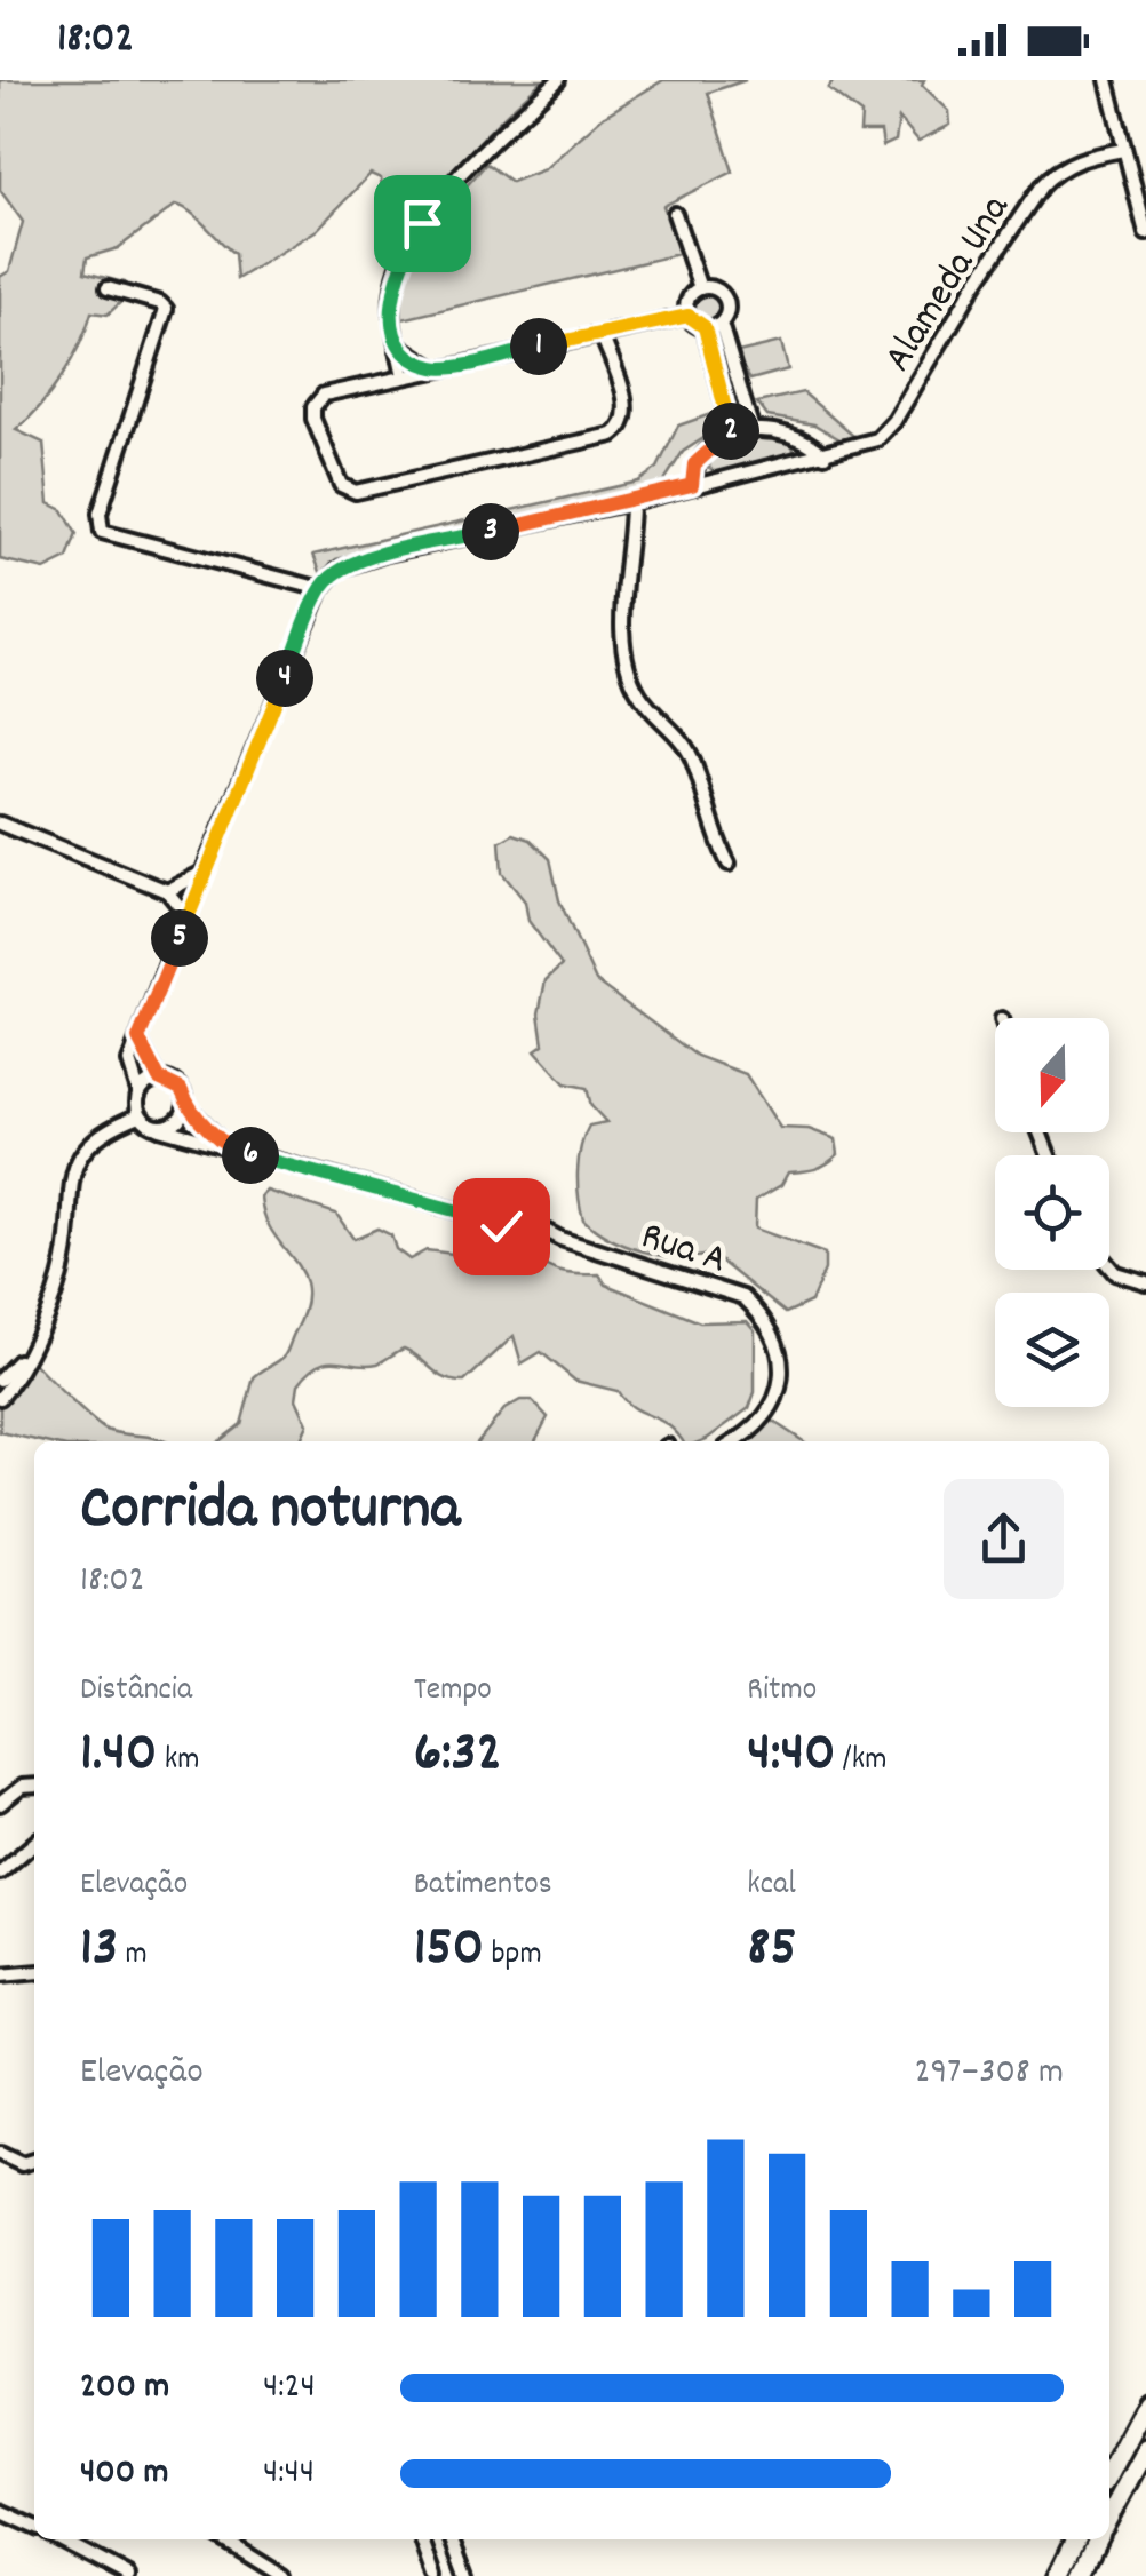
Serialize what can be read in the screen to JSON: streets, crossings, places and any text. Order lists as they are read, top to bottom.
{
  "streets": {
    "street": ["Alameda Una", "Rua A"]
  },
  "north": "bottom",
  "page": {
    "status": "18:02",
    "pins": [
      "1",
      "2",
      "3",
      "4",
      "5",
      "6"
    ],
    "heading": ["Corrida noturna", "18:02"],
    "stats": [
      ["Distância", "1.40 km"],
      ["Tempo", "6:32"],
      ["Ritmo", "4:40 /km"],
      ["Elevação", "13 m"],
      ["Batimentos", "150 bpm"],
      ["kcal", "85"]
    ],
    "chart": ["Elevação", "297–308 m"],
    "list": [
      {
        "name": "200 m",
        "note": "4:24"
      },
      {
        "name": "400 m",
        "note": "4:44"
      }
    ]
  }
}
